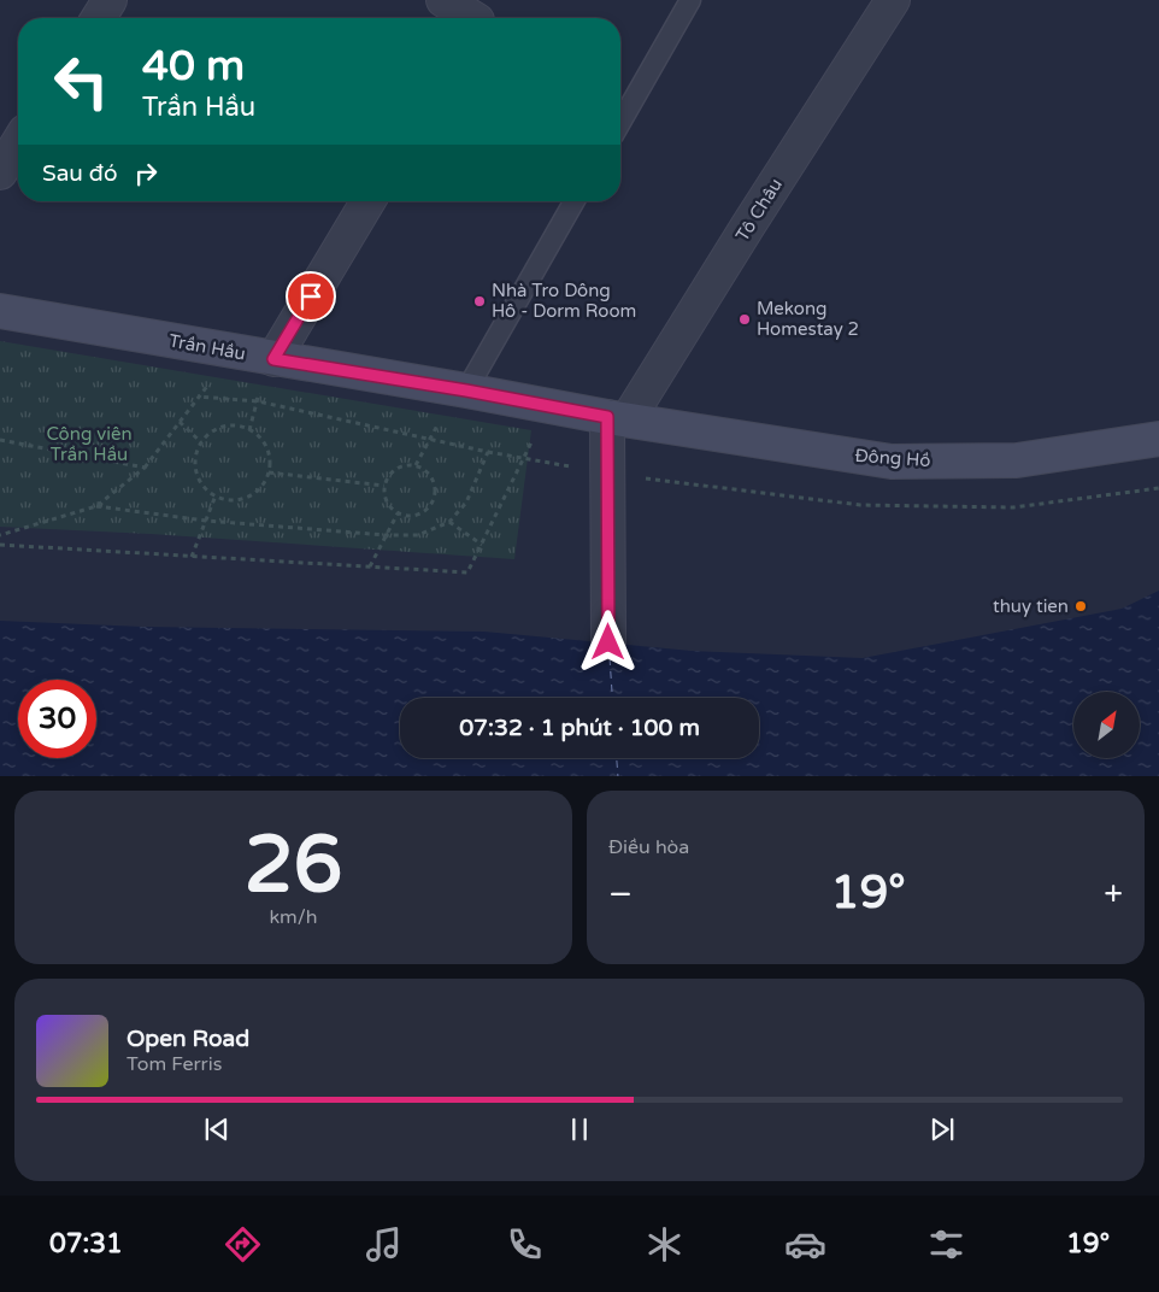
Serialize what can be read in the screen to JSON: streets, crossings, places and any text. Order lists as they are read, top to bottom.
{
  "streets": {
    "street": ["Tô Châu", "Trần Hầu", "Đông Hồ"]
  },
  "crossings": [
    ["Tô Châu", "Trần Hầu"],
    ["Tô Châu", "Đông Hồ"],
    ["Trần Hầu", "Đông Hồ"]
  ],
  "parks": ["Công viên Trần Hầu"],
  "places": ["Nhà Tro Dông Hô - Dorm Room", "Mekong Homestay 2", "thuy tien"],
  "north": "top right",
  "page": {
    "turn": ["40 m", "Trần Hầu"],
    "then": "Sau đó",
    "limit": "30",
    "trip": "07:32 · 1 phút · 100 m",
    "tile": [
      ["26", "km/h"],
      "Điều hòa"
    ],
    "heat": ["−", "19°", "+"],
    "song": ["Open Road", "Tom Ferris"],
    "tabs": ["07:31", "19°"]
  }
}
